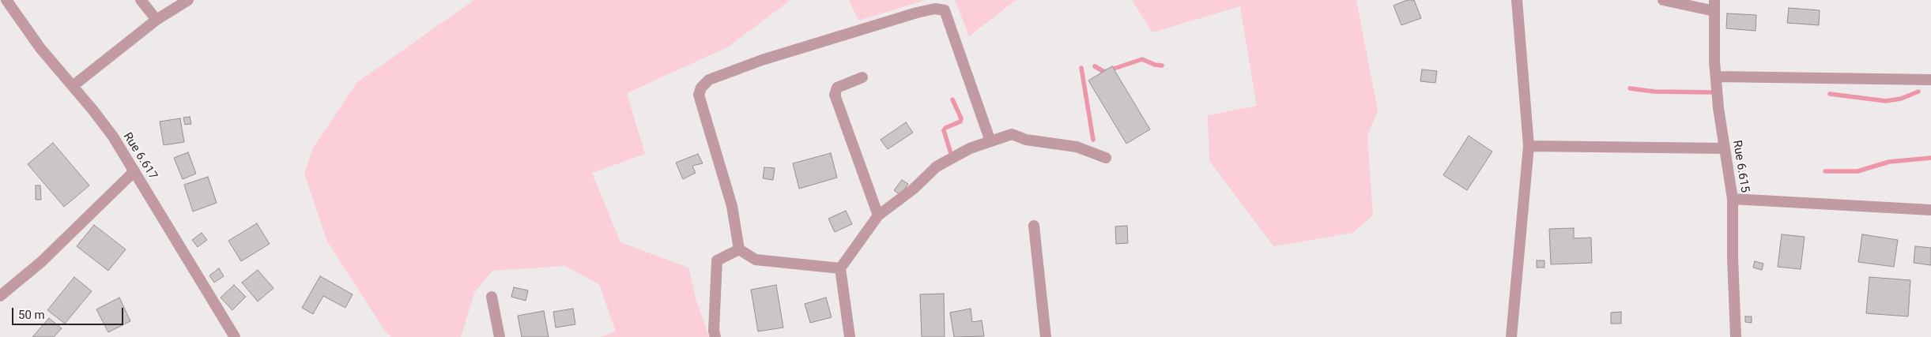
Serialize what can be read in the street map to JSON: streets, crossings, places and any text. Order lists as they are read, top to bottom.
{
  "streets": {
    "street": ["Rue 6.617", "Rue 6.615"]
  },
  "scale_bar": "50 m"
}
